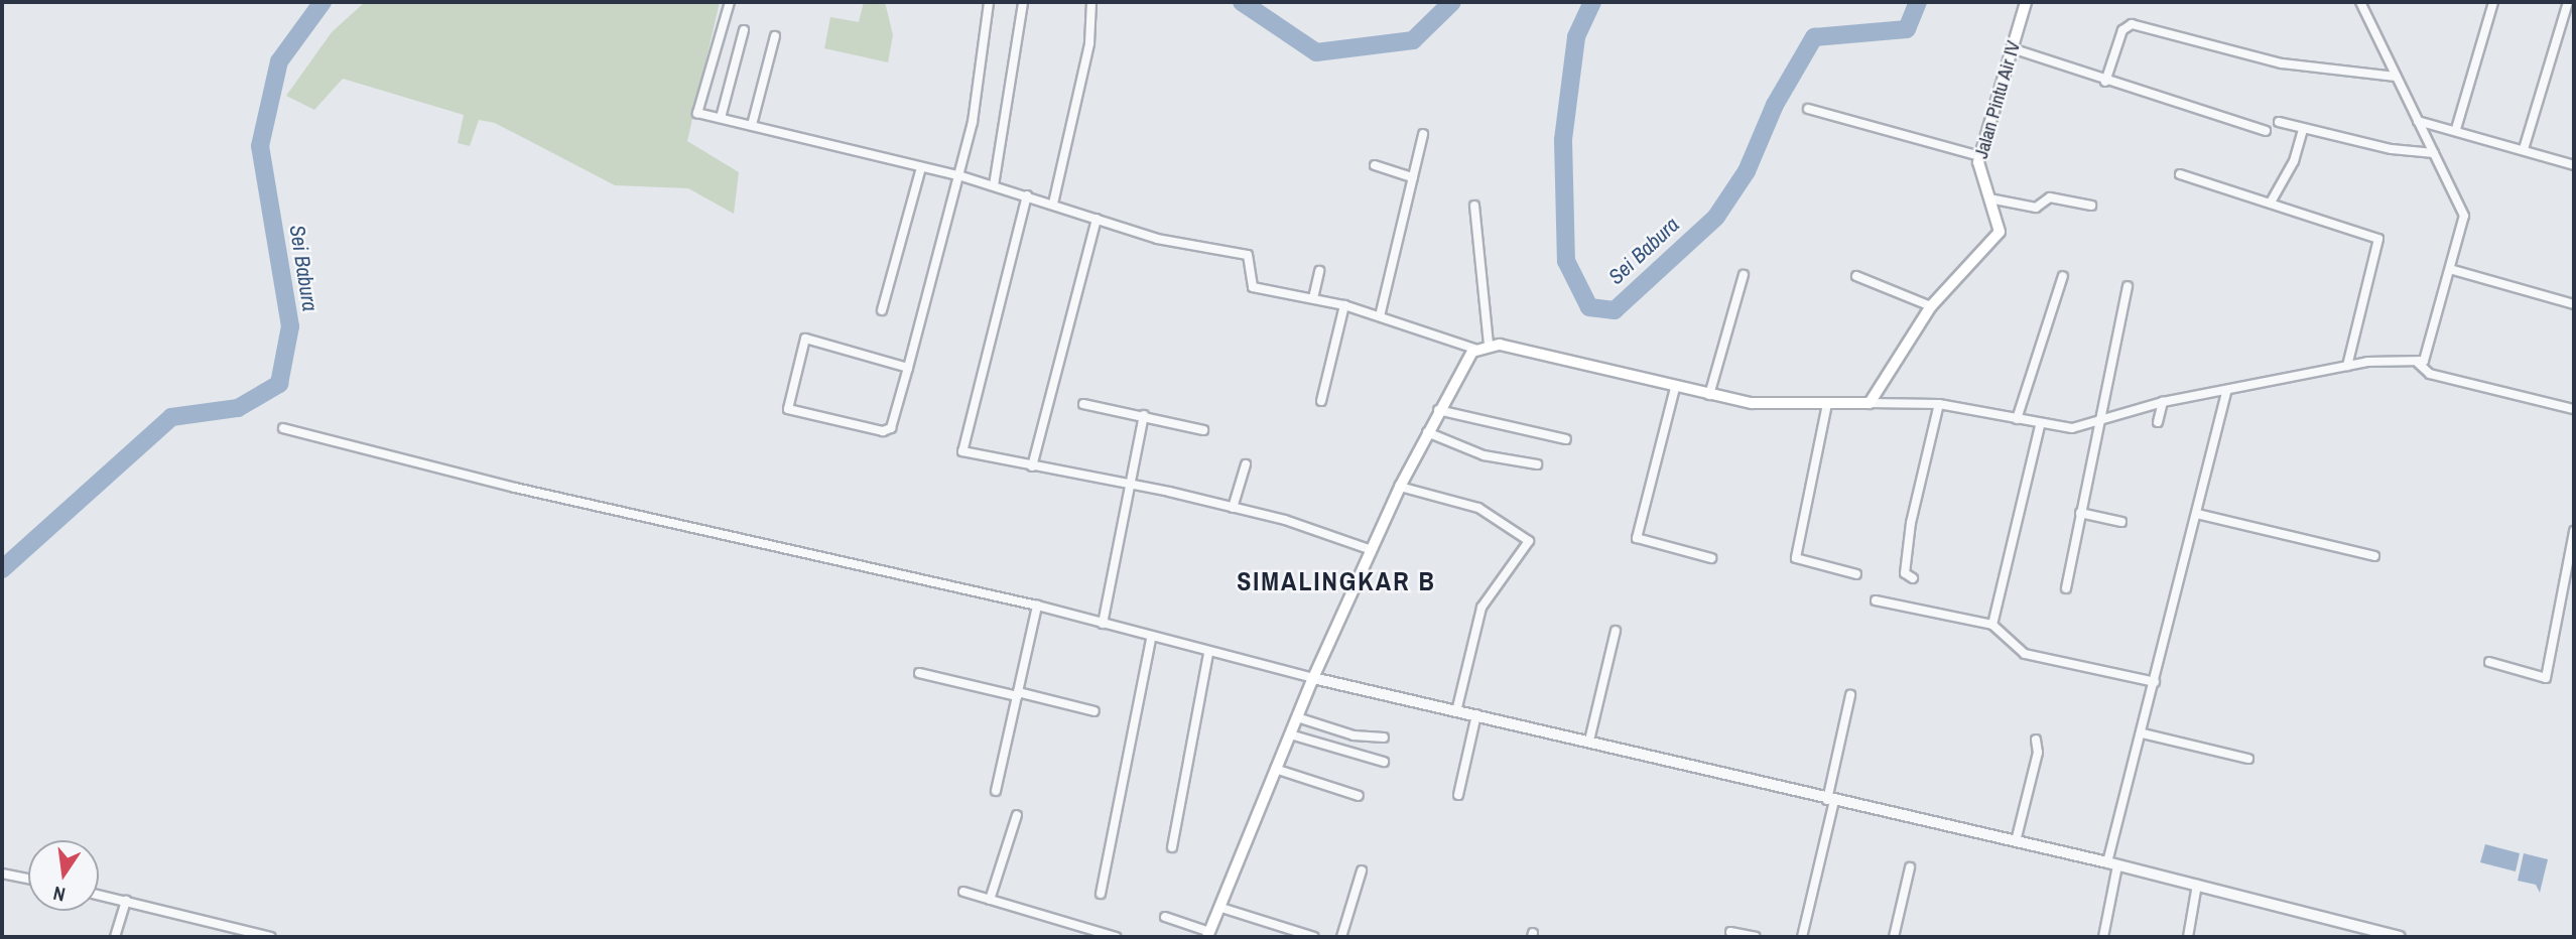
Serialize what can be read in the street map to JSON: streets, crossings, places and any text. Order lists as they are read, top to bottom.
{
  "streets": {
    "main road": ["Jalan Pintu Air IV"]
  },
  "districts": ["SIMALINGKAR B"],
  "water": ["Sei Babura"],
  "north": "bottom"
}
